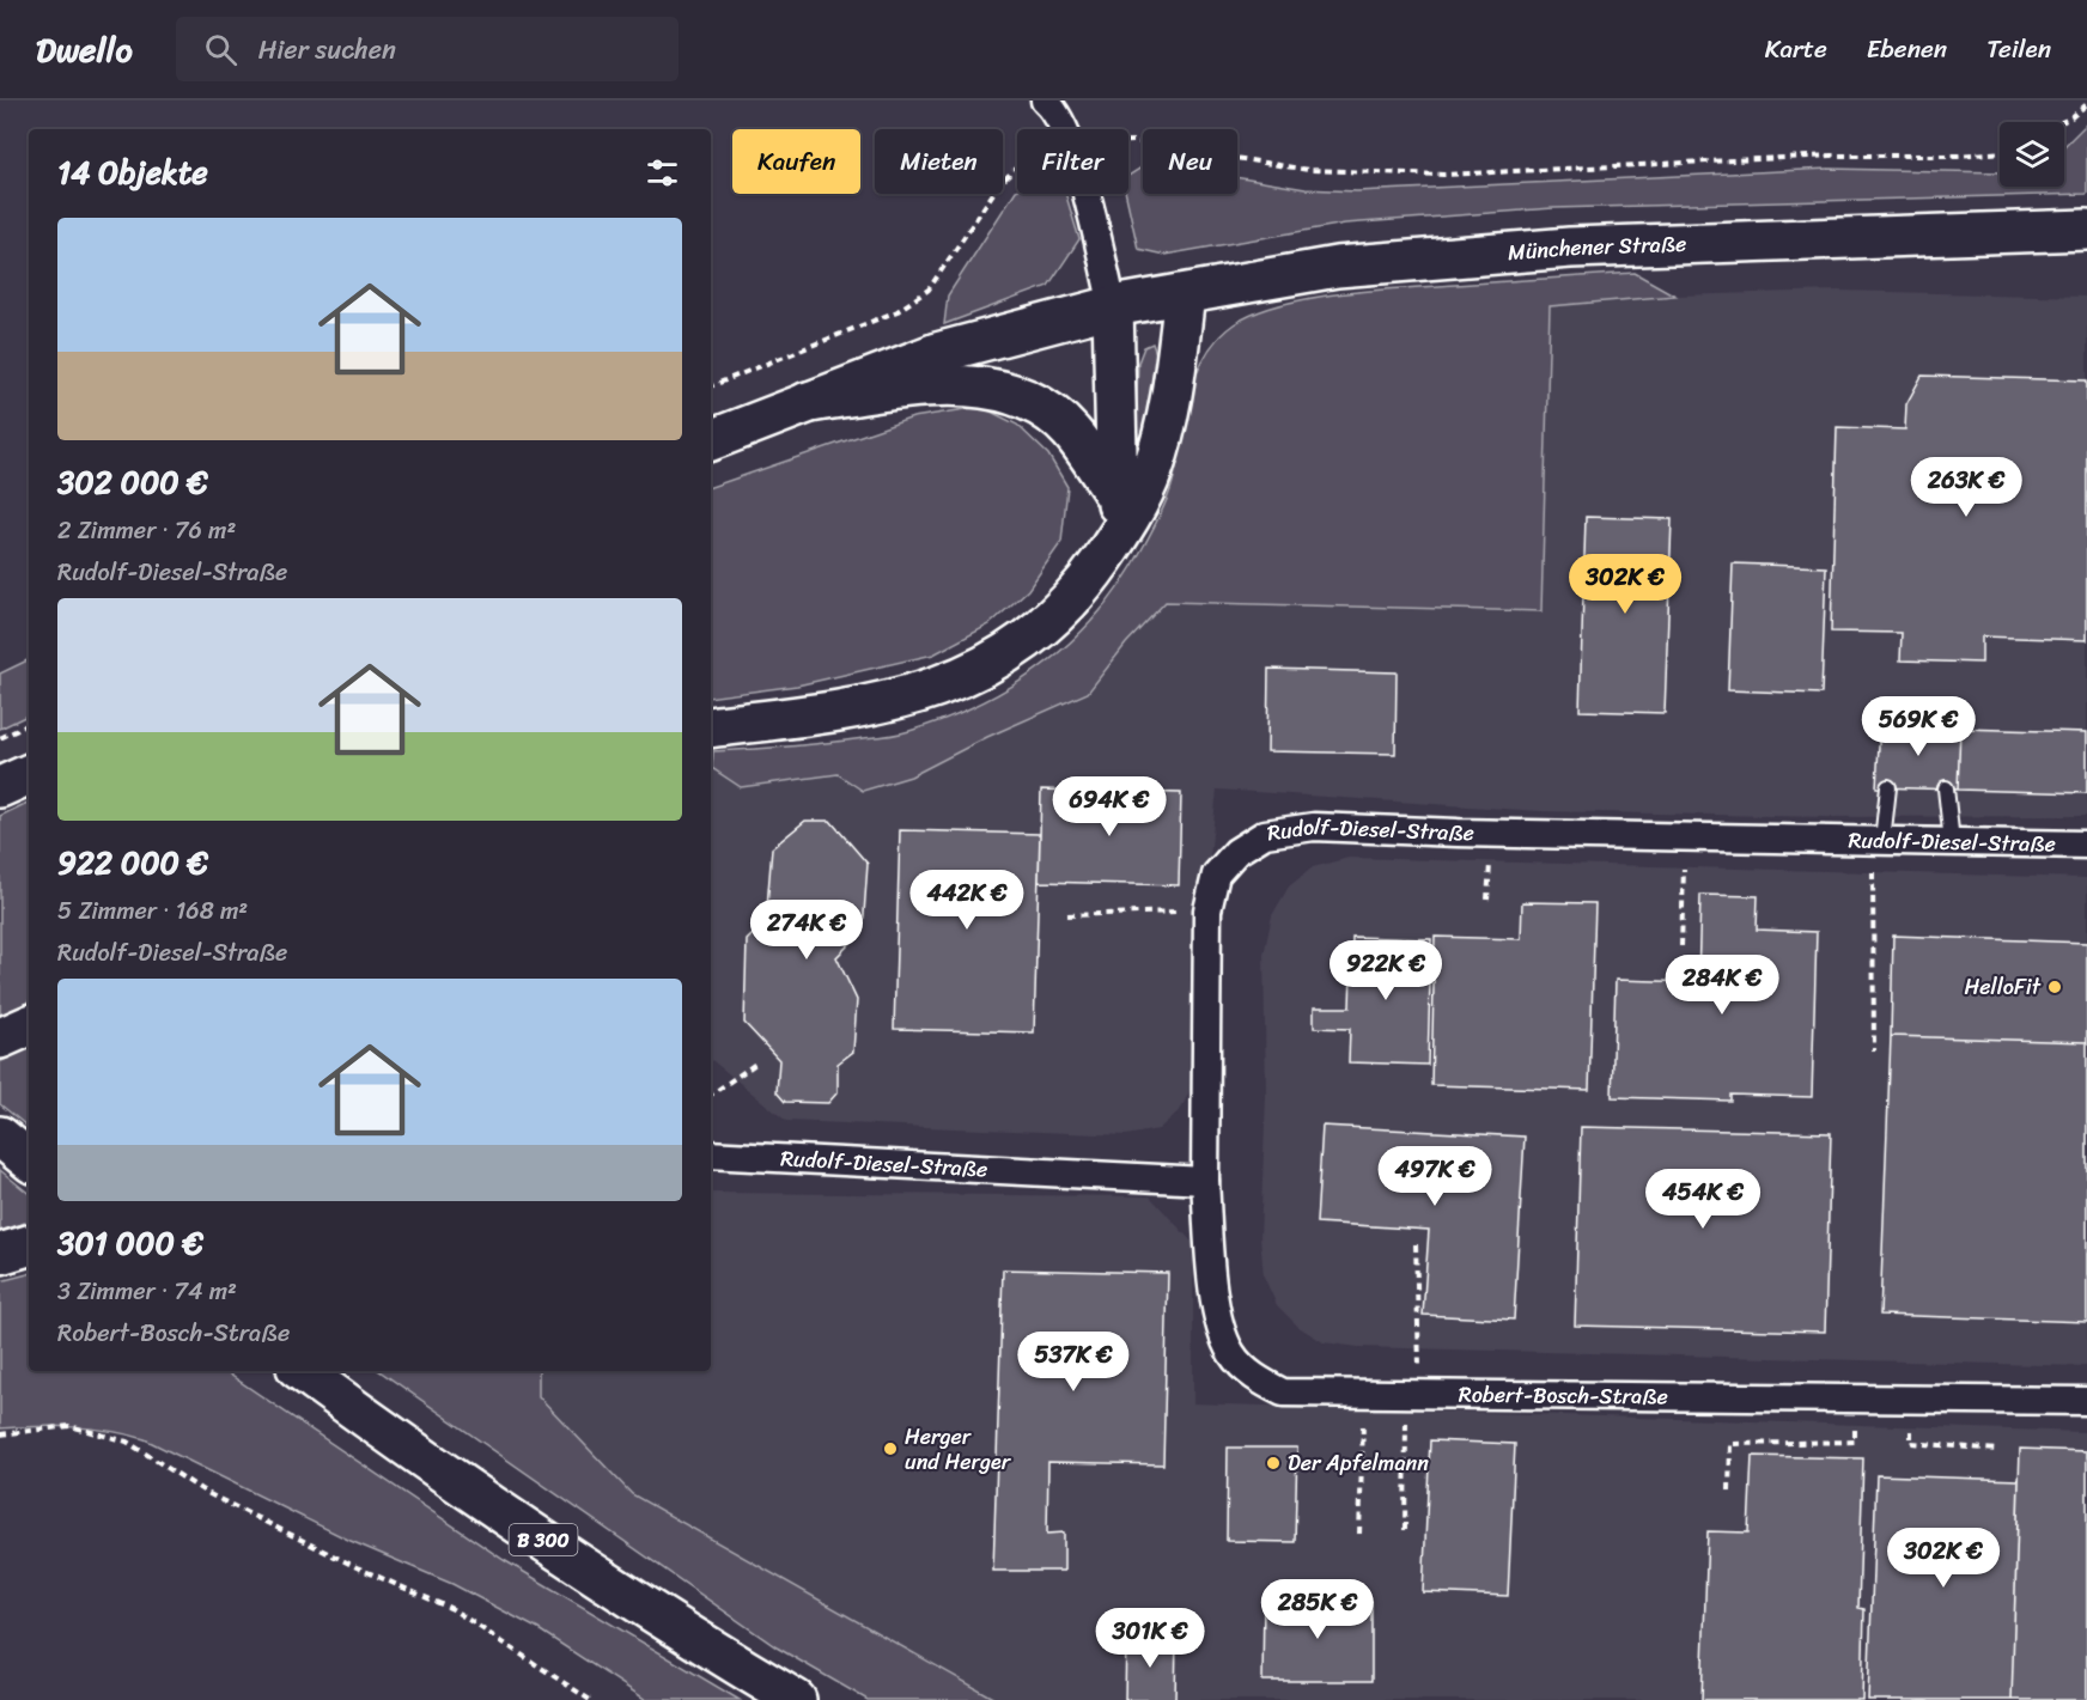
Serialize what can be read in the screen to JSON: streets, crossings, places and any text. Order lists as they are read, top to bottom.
{
  "streets": {
    "main road": ["Münchener Straße", "B 300"],
    "street": ["Rudolf-Diesel-Straße", "Robert-Bosch-Straße"]
  },
  "crossings": [
    ["Rudolf-Diesel-Straße", "Robert-Bosch-Straße"]
  ],
  "places": ["HelloFit", "Herger und Herger", "Der Apfelmann"],
  "page": {
    "header": "Dwello",
    "search": "Hier suchen",
    "nav": ["Karte", "Ebenen", "Teilen"],
    "chip": [
      "Kaufen",
      "Mieten",
      "Filter",
      "Neu"
    ],
    "heading": "14 Objekte",
    "list": [
      {
        "name": "302 000 €",
        "note": "2 Zimmer · 76 m² · Rudolf-Diesel-Straße"
      },
      {
        "name": "922 000 €",
        "note": "5 Zimmer · 168 m² · Rudolf-Diesel-Straße"
      },
      {
        "name": "301 000 €",
        "note": "3 Zimmer · 74 m² · Robert-Bosch-Straße"
      }
    ],
    "price": [
      "263K €",
      "302K €",
      "569K €",
      "694K €",
      "442K €",
      "274K €",
      "922K €",
      "284K €",
      "497K €",
      "454K €",
      "537K €",
      "302K €",
      "285K €",
      "301K €"
    ]
  }
}
